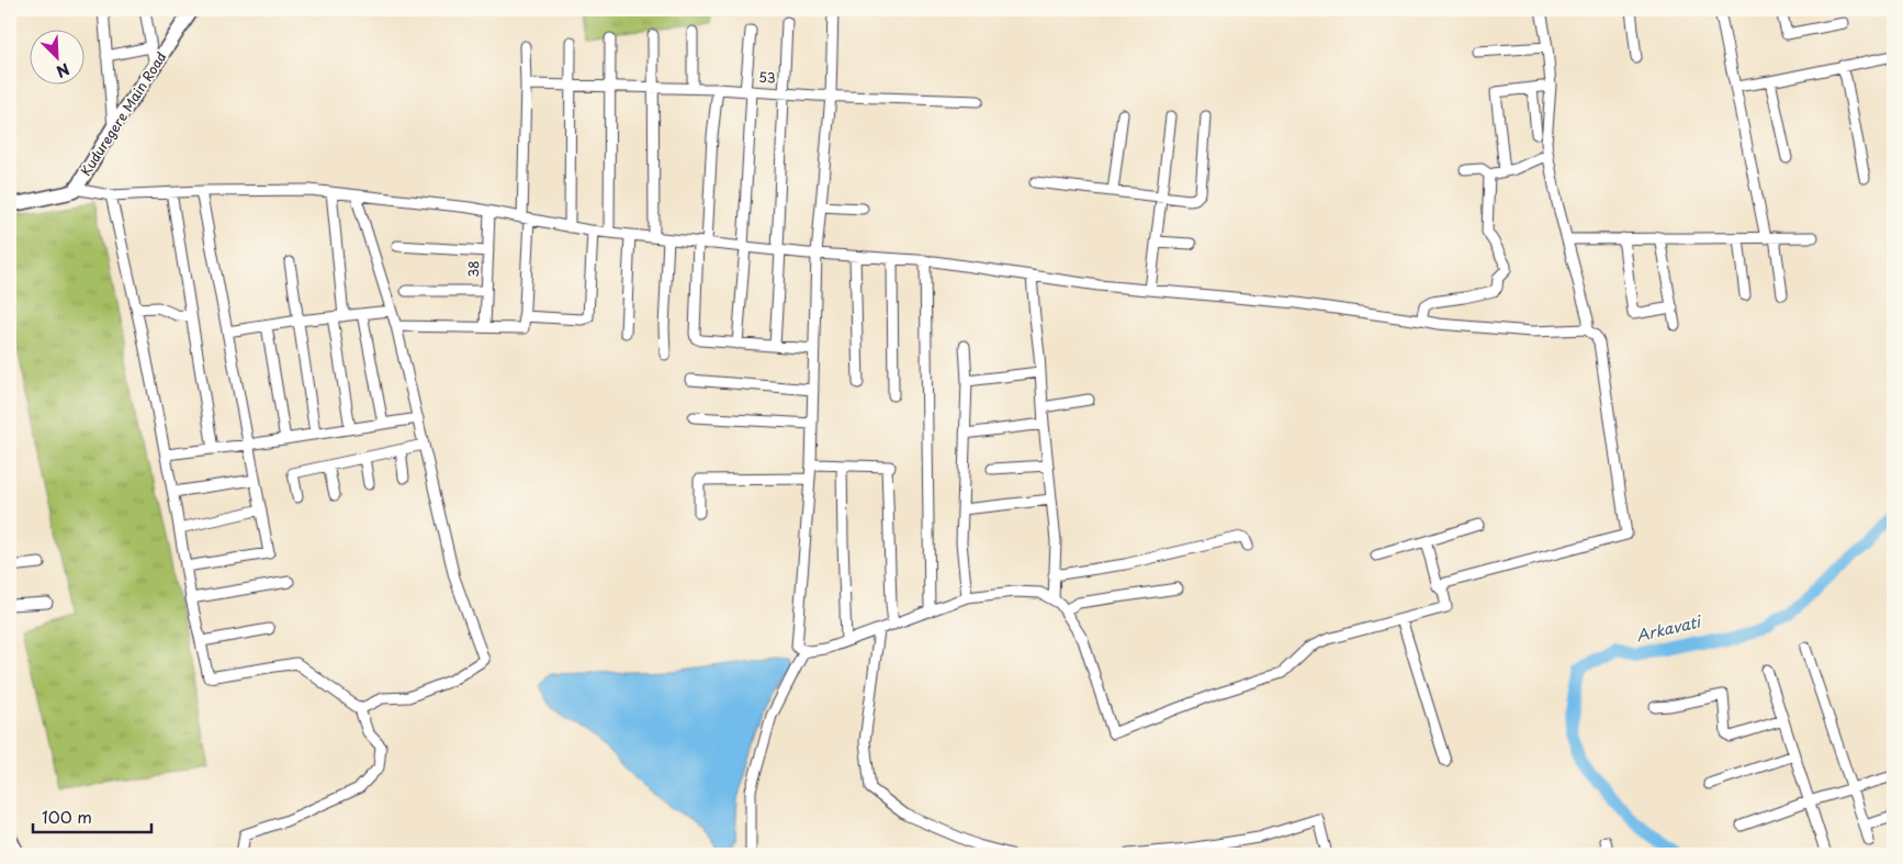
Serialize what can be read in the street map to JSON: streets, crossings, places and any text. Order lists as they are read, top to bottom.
{
  "streets": {
    "street": ["53", "Kuduregere Main Road", "38"]
  },
  "water": ["Arkavati"],
  "scale_bar": "100 m",
  "north": "bottom right"
}
